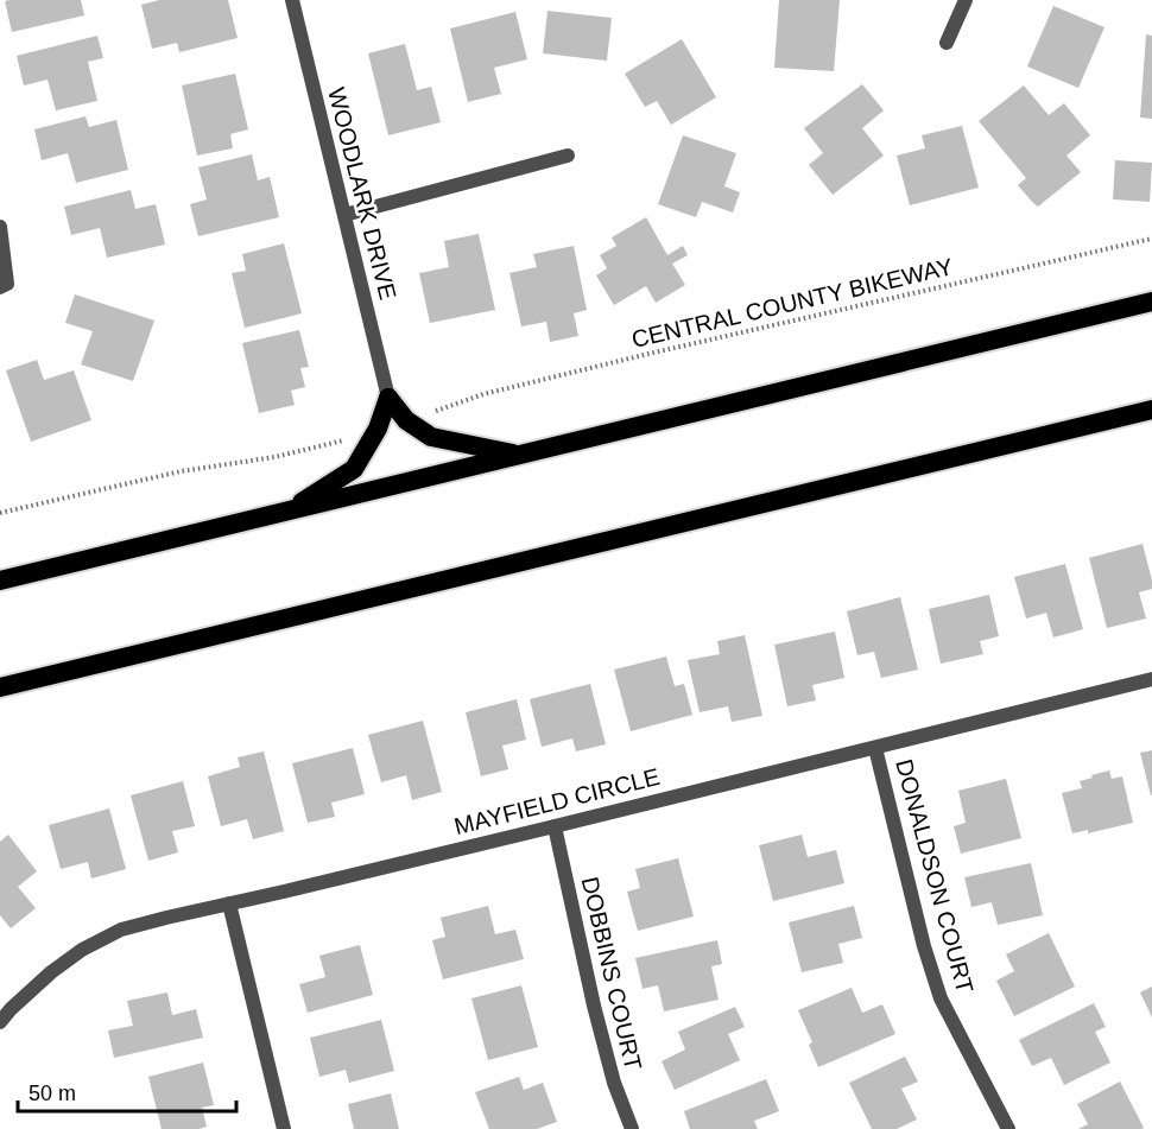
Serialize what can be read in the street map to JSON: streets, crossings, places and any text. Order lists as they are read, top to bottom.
{
  "streets": {
    "street": [
      "WOODLARK DRIVE",
      "MAYFIELD CIRCLE",
      "DONALDSON COURT",
      "DOBBINS COURT"
    ],
    "path": ["CENTRAL COUNTY BIKEWAY"]
  },
  "crossings": [
    ["MAYFIELD CIRCLE", "DONALDSON COURT"],
    ["MAYFIELD CIRCLE", "DOBBINS COURT"]
  ],
  "scale_bar": "50 m"
}
